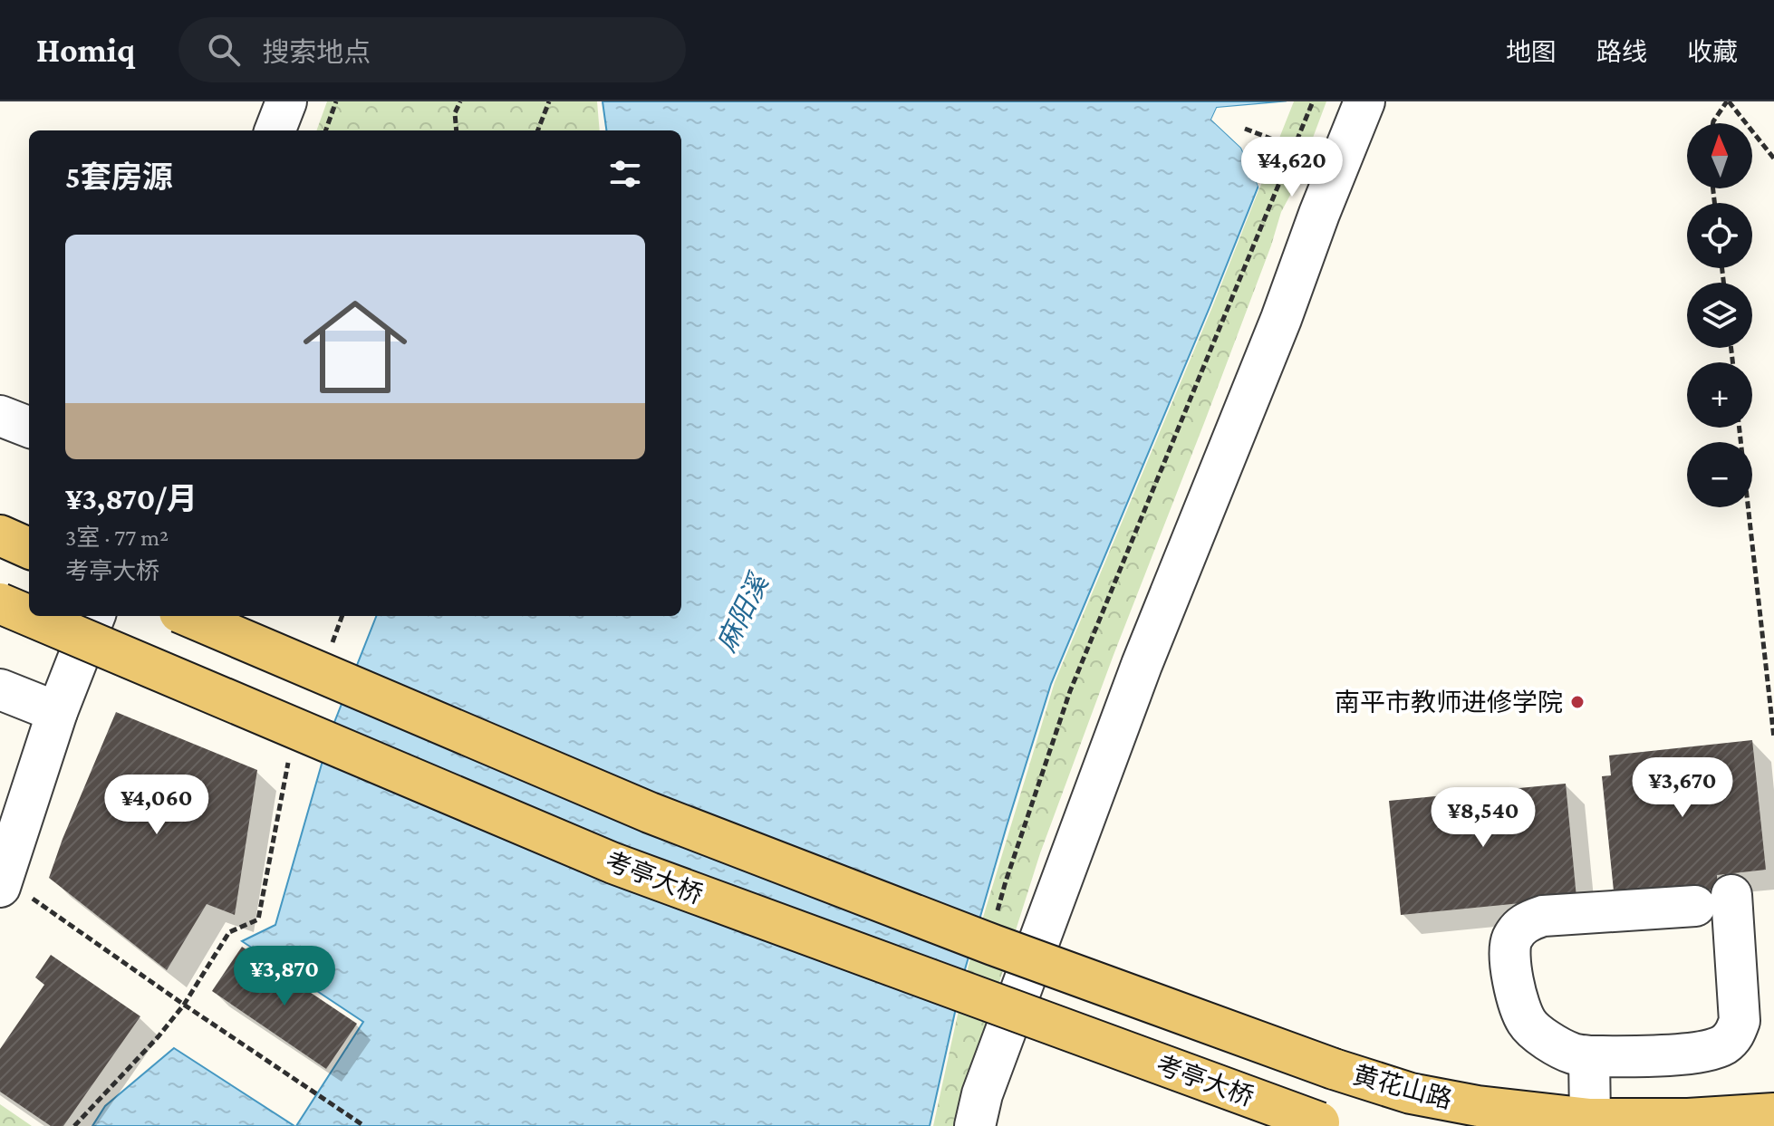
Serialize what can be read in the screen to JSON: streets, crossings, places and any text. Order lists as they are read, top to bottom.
{
  "streets": {
    "main road": ["考亭大桥", "黄花山路"]
  },
  "water": ["麻阳溪"],
  "places": ["南平市教师进修学院"],
  "north": "top",
  "page": {
    "header": "Homiq",
    "search": "搜索地点",
    "nav": ["地图", "路线", "收藏"],
    "map_buttons": ["+", "−"],
    "heading": "5套房源",
    "price": [
      "¥4,620",
      "¥3,670",
      "¥4,060",
      "¥8,540",
      "¥3,870"
    ],
    "list": [
      {
        "name": "¥3,870/月",
        "note": "3室 · 77 m² · 考亭大桥"
      }
    ]
  }
}
